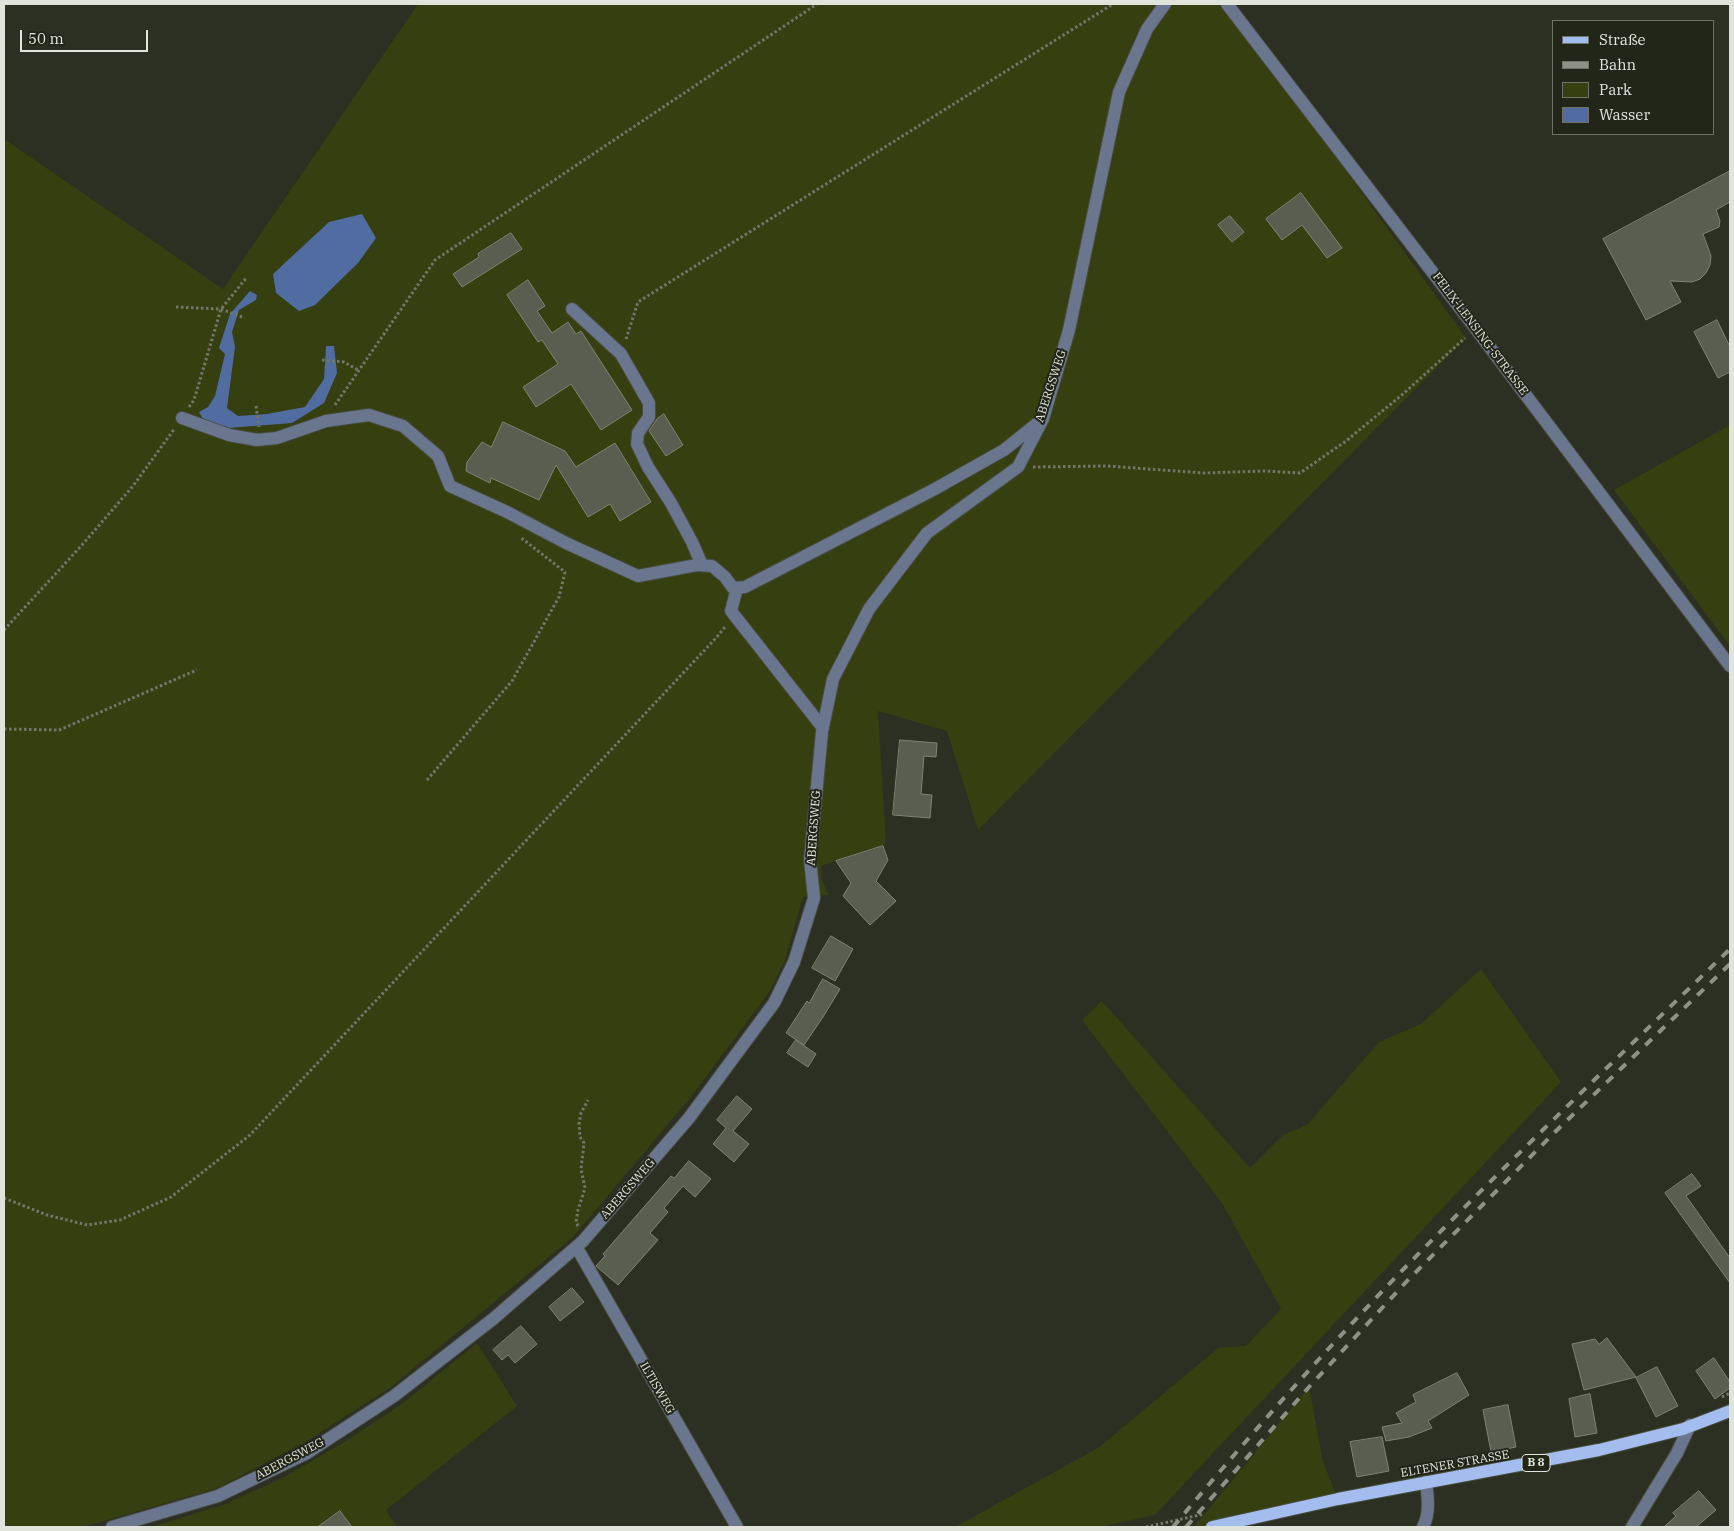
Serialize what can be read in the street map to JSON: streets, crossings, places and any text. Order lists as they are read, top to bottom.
{
  "streets": {
    "main road": ["B 8", "ELTENER STRASSE"],
    "street": ["FELIX-LENSING-STRASSE", "ABERGSWEG", "ILTISWEG"]
  },
  "crossings": [
    ["ABERGSWEG", "ILTISWEG"]
  ],
  "legend": [
    "Straße",
    "Bahn",
    "Park",
    "Wasser"
  ],
  "scale_bar": "50 m"
}
